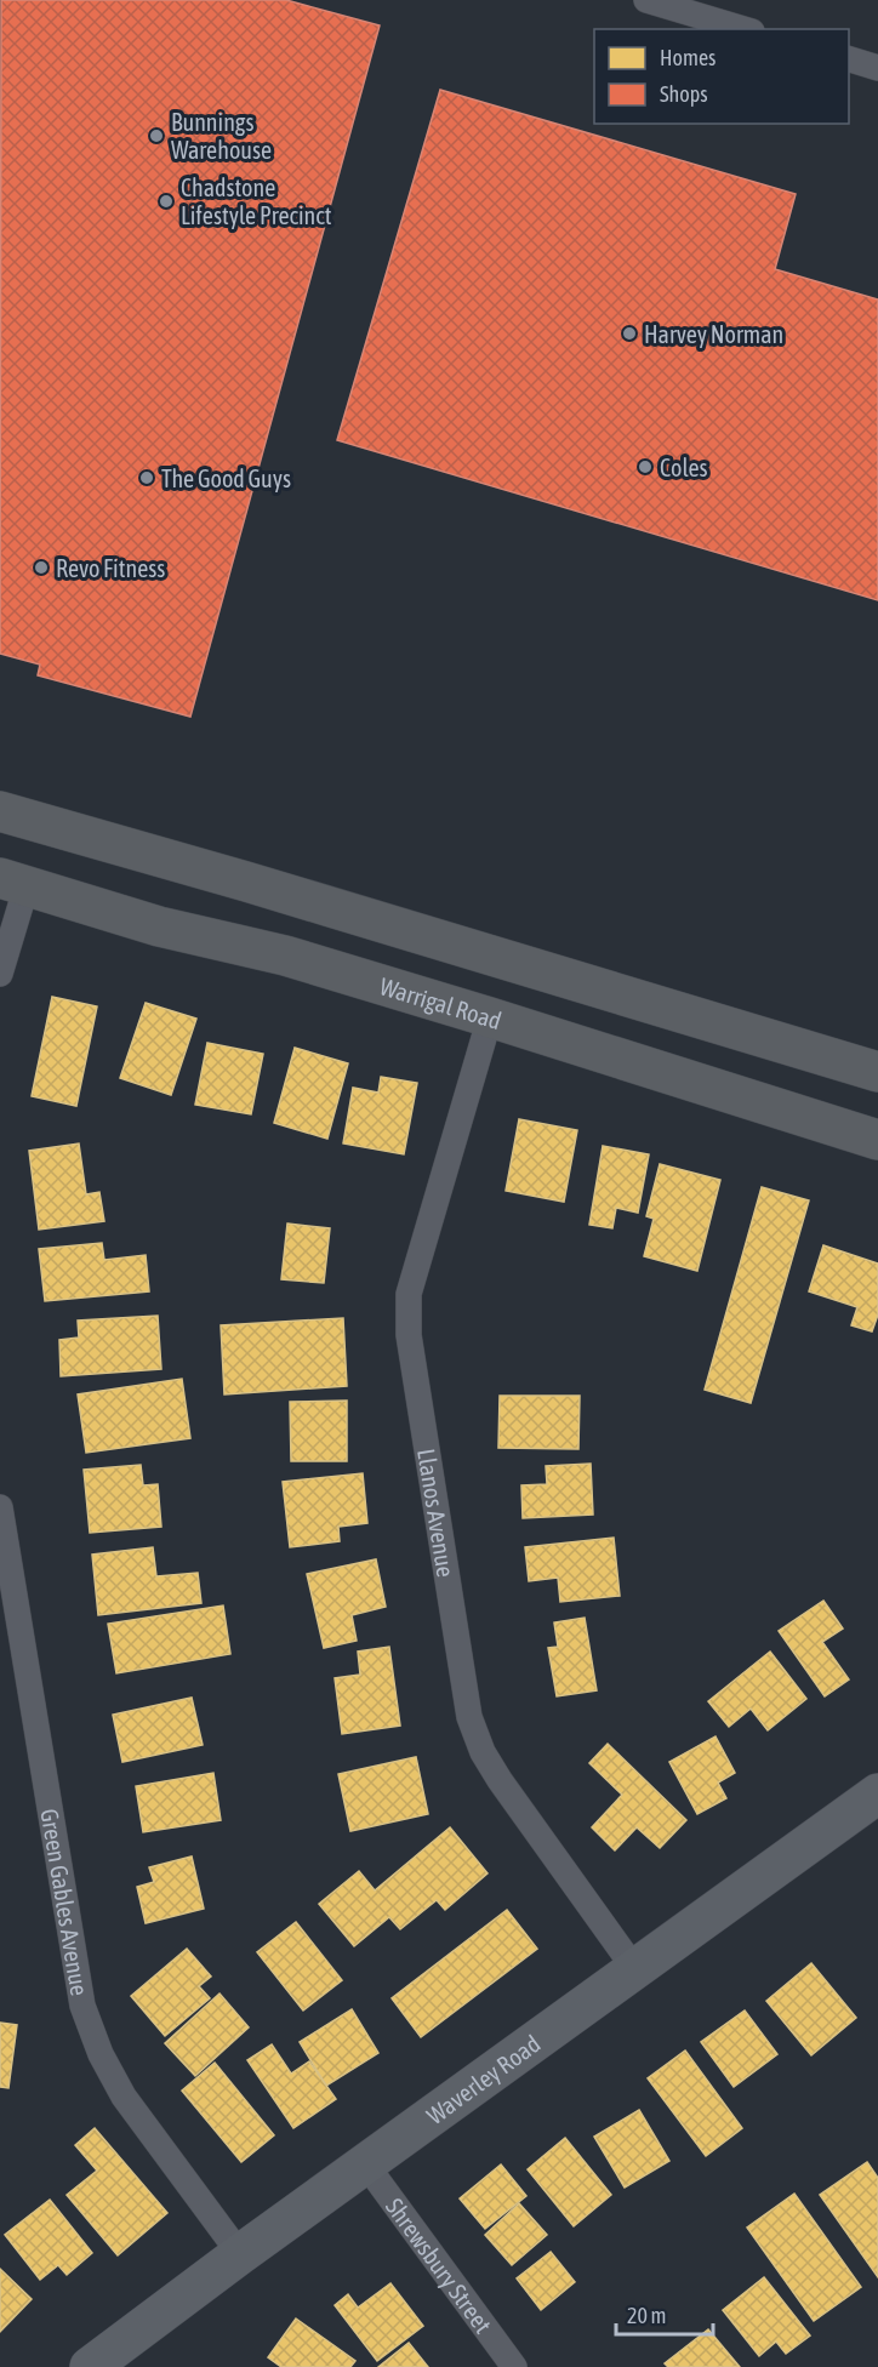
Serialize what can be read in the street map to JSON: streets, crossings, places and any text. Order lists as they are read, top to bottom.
{
  "streets": {
    "highway": ["Warrigal Road"],
    "main road": ["Waverley Road"],
    "street": ["Llanos Avenue", "Green Gables Avenue", "Shrewsbury Street"]
  },
  "crossings": [
    ["Warrigal Road", "Llanos Avenue"],
    ["Llanos Avenue", "Waverley Road"],
    ["Green Gables Avenue", "Waverley Road"],
    ["Waverley Road", "Shrewsbury Street"]
  ],
  "places": [
    "Bunnings Warehouse",
    "Chadstone Lifestyle Precinct",
    "Harvey Norman",
    "Coles",
    "The Good Guys",
    "Revo Fitness"
  ],
  "legend": ["Homes", "Shops"],
  "scale_bar": "20 m"
}
